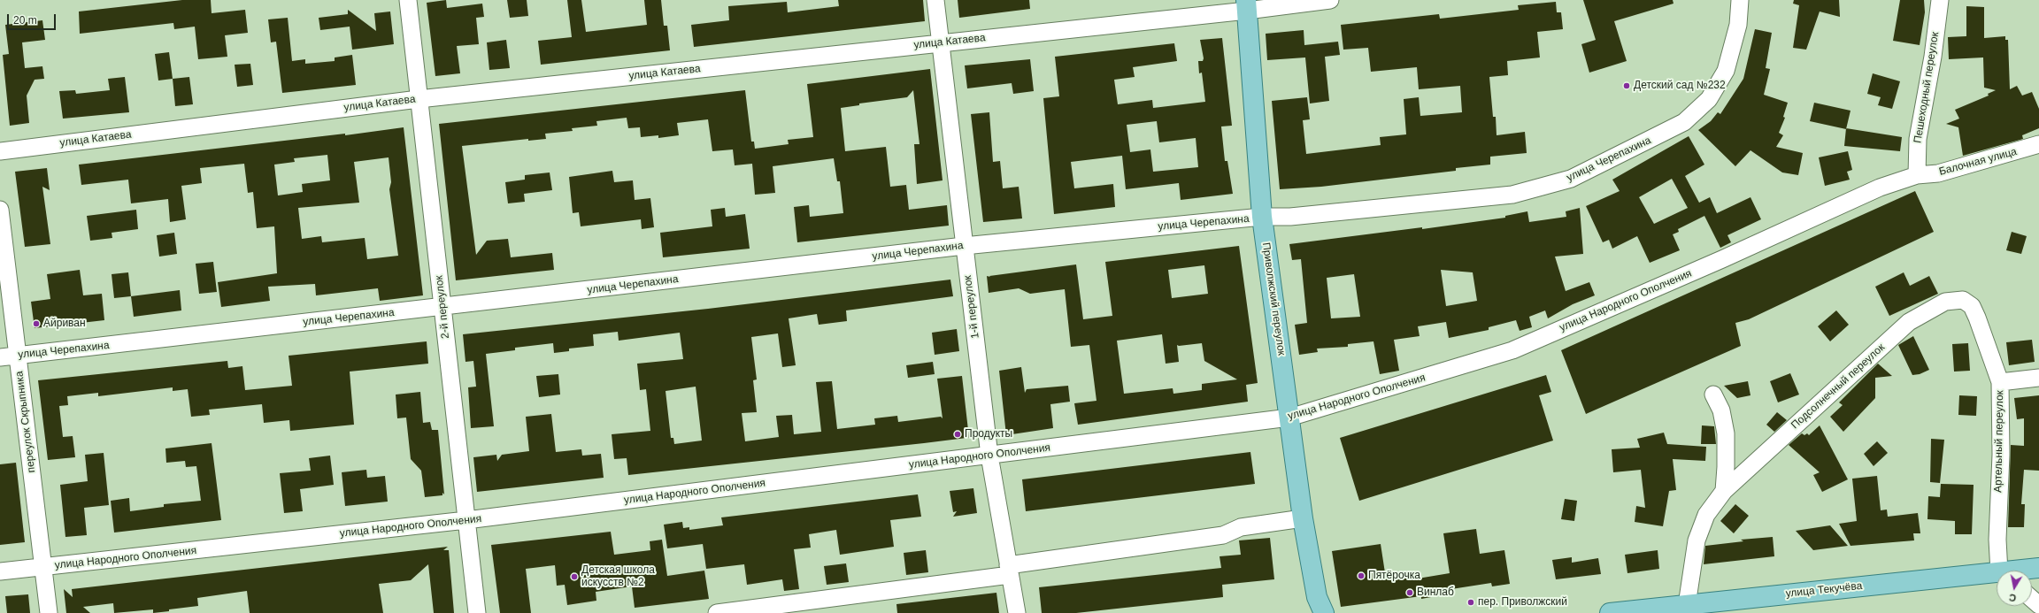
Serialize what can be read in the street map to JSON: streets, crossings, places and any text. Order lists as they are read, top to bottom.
{
  "streets": {
    "main road": ["Приволжский переулок", "улица Текучёва"],
    "street": [
      "улица Катаева",
      "Пешеходный переулок",
      "улица Черепахина",
      "Балочная улица",
      "улица Народного Ополчения",
      "2-й переулок",
      "1-й переулок",
      "Подсолнечный переулок",
      "переулок Скрыпника",
      "Артельный переулок"
    ]
  },
  "crossings": [
    ["улица Катаева", "Приволжский переулок"],
    ["улица Катаева", "2-й переулок"],
    ["улица Катаева", "1-й переулок"],
    ["Пешеходный переулок", "Балочная улица"],
    ["Пешеходный переулок", "улица Народного Ополчения"],
    ["улица Черепахина", "Приволжский переулок"],
    ["улица Черепахина", "2-й переулок"],
    ["улица Черепахина", "1-й переулок"],
    ["улица Черепахина", "переулок Скрыпника"],
    ["Балочная улица", "улица Народного Ополчения"],
    ["Приволжский переулок", "улица Народного Ополчения"],
    ["улица Народного Ополчения", "2-й переулок"],
    ["улица Народного Ополчения", "1-й переулок"],
    ["улица Народного Ополчения", "переулок Скрыпника"],
    ["Подсолнечный переулок", "Артельный переулок"],
    ["Подсолнечный переулок", "улица Текучёва"]
  ],
  "places": [
    "Детский сад №232",
    "Айриван",
    "Продукты",
    "Пятёрочка",
    "Детская школа искусств №2",
    "Винлаб",
    "пер. Приволжский"
  ],
  "scale_bar": "20 m",
  "north": "bottom"
}
